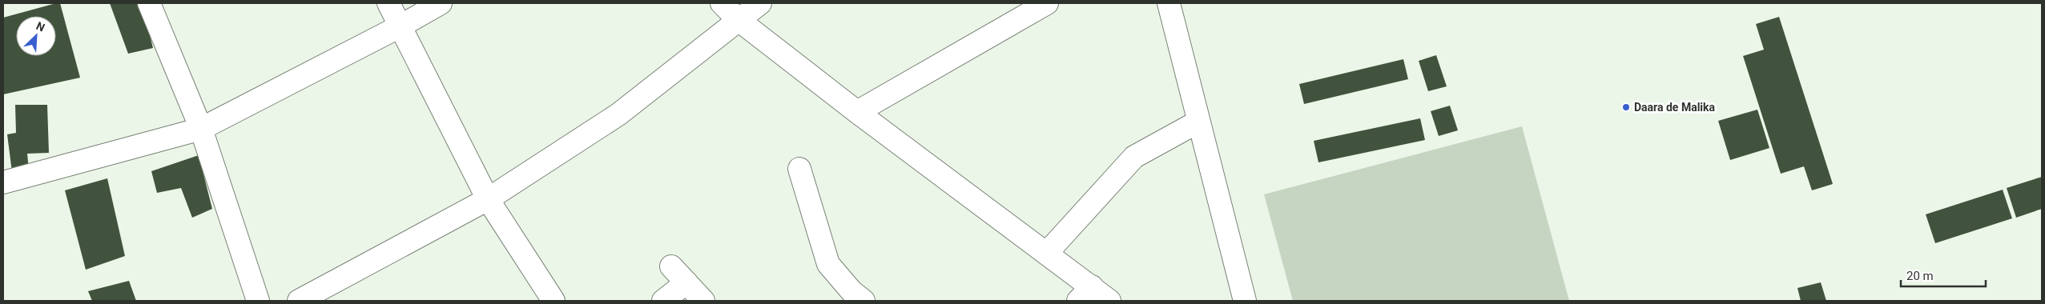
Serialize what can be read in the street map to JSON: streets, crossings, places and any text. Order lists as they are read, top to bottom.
{
  "places": ["Daara de Malika"],
  "scale_bar": "20 m",
  "north": "top right"
}
